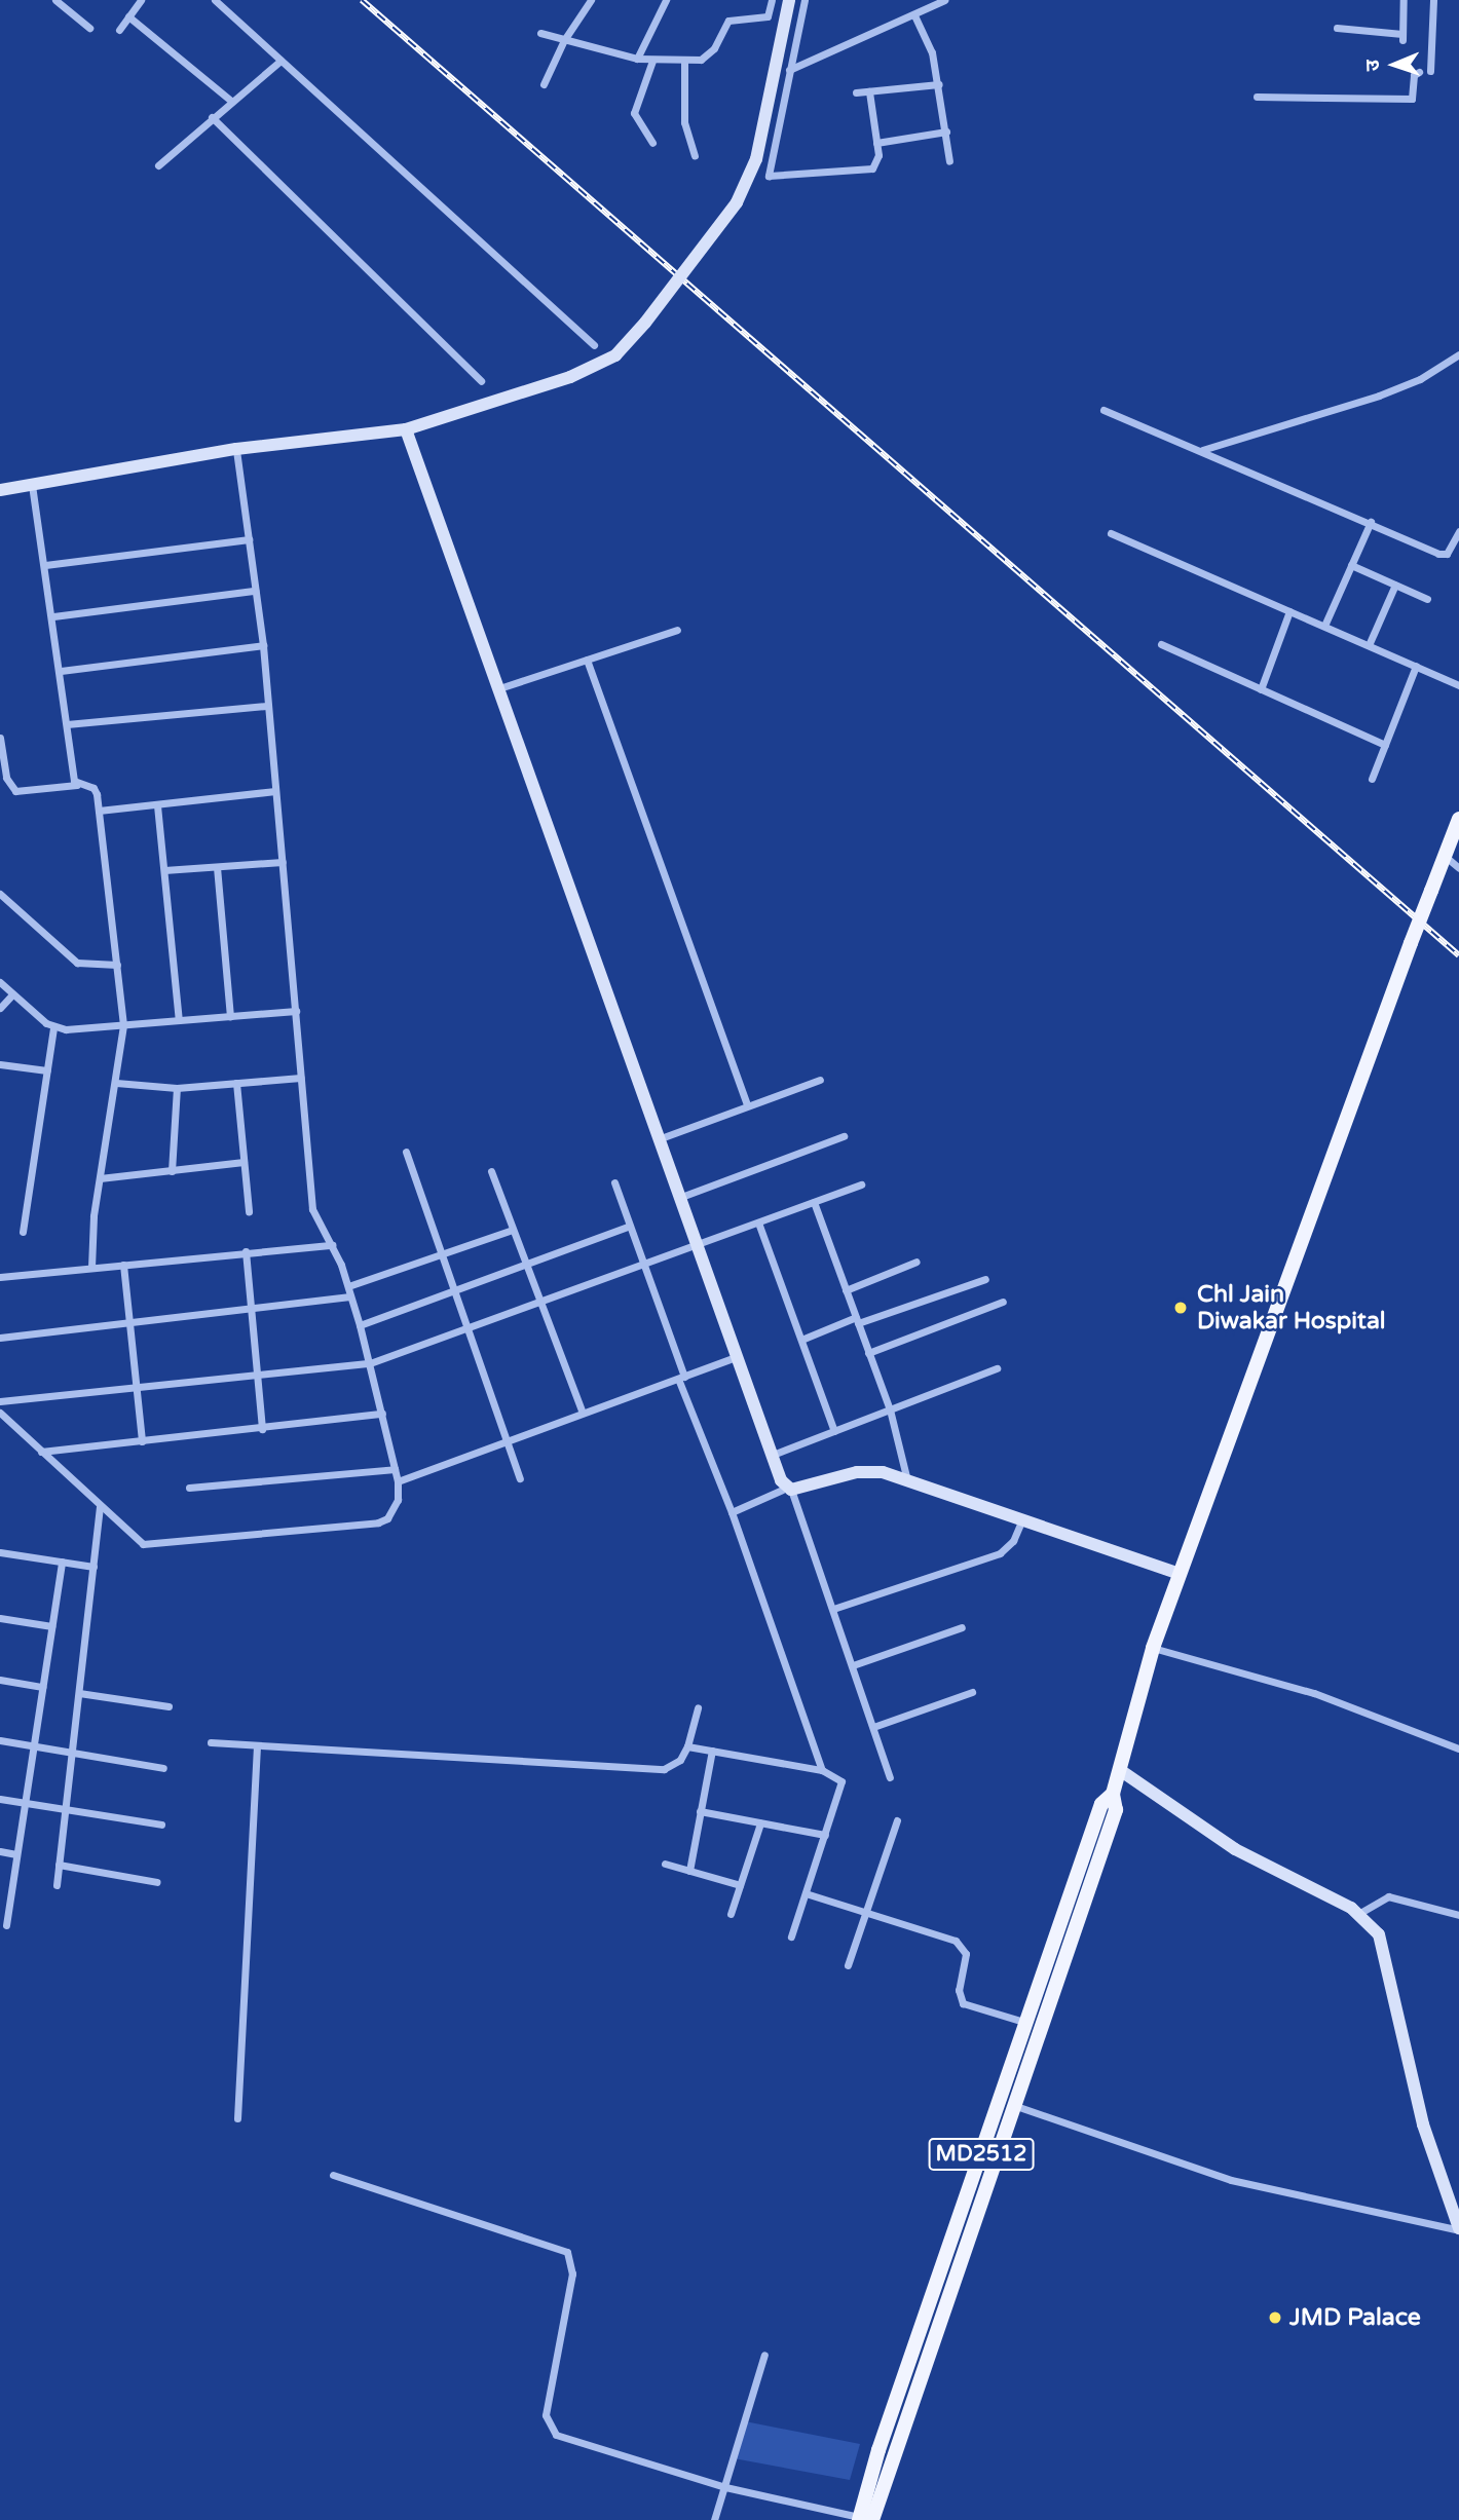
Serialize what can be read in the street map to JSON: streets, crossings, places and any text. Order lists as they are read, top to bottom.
{
  "streets": {
    "main road": ["MD2512"]
  },
  "places": ["Chl Jain Diwakar Hospital", "JMD Palace"],
  "north": "left"
}
